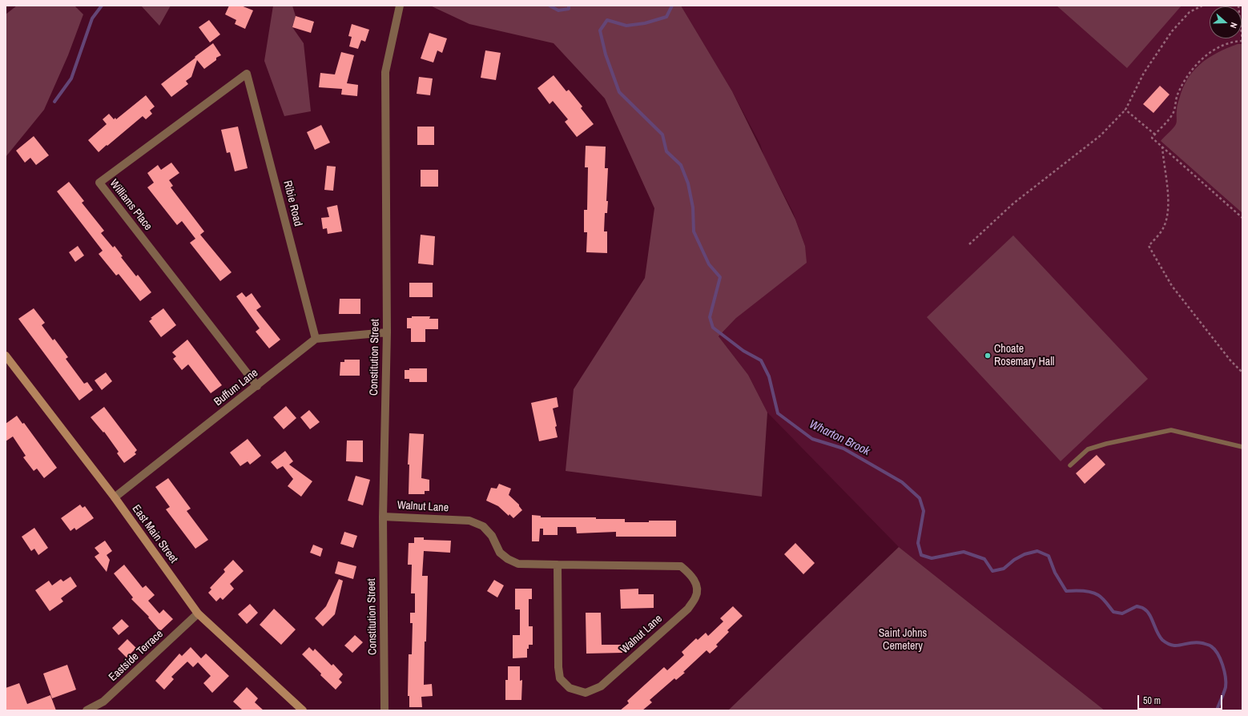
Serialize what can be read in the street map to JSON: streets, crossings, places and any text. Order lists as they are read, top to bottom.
{
  "streets": {
    "main road": ["East Main Street"],
    "street": [
      "Ribie Road",
      "Williams Place",
      "Constitution Street",
      "Buffum Lane",
      "Walnut Lane",
      "Eastside Terrace"
    ]
  },
  "crossings": [
    ["Ribie Road", "Williams Place"],
    ["Ribie Road", "Buffum Lane"],
    ["Williams Place", "Buffum Lane"],
    ["Constitution Street", "Walnut Lane"],
    ["Buffum Lane", "East Main Street"],
    ["East Main Street", "Eastside Terrace"]
  ],
  "water": ["Wharton Brook"],
  "parks": ["Saint Johns Cemetery"],
  "places": ["Choate Rosemary Hall"],
  "scale_bar": "50 m",
  "north": "right"
}
